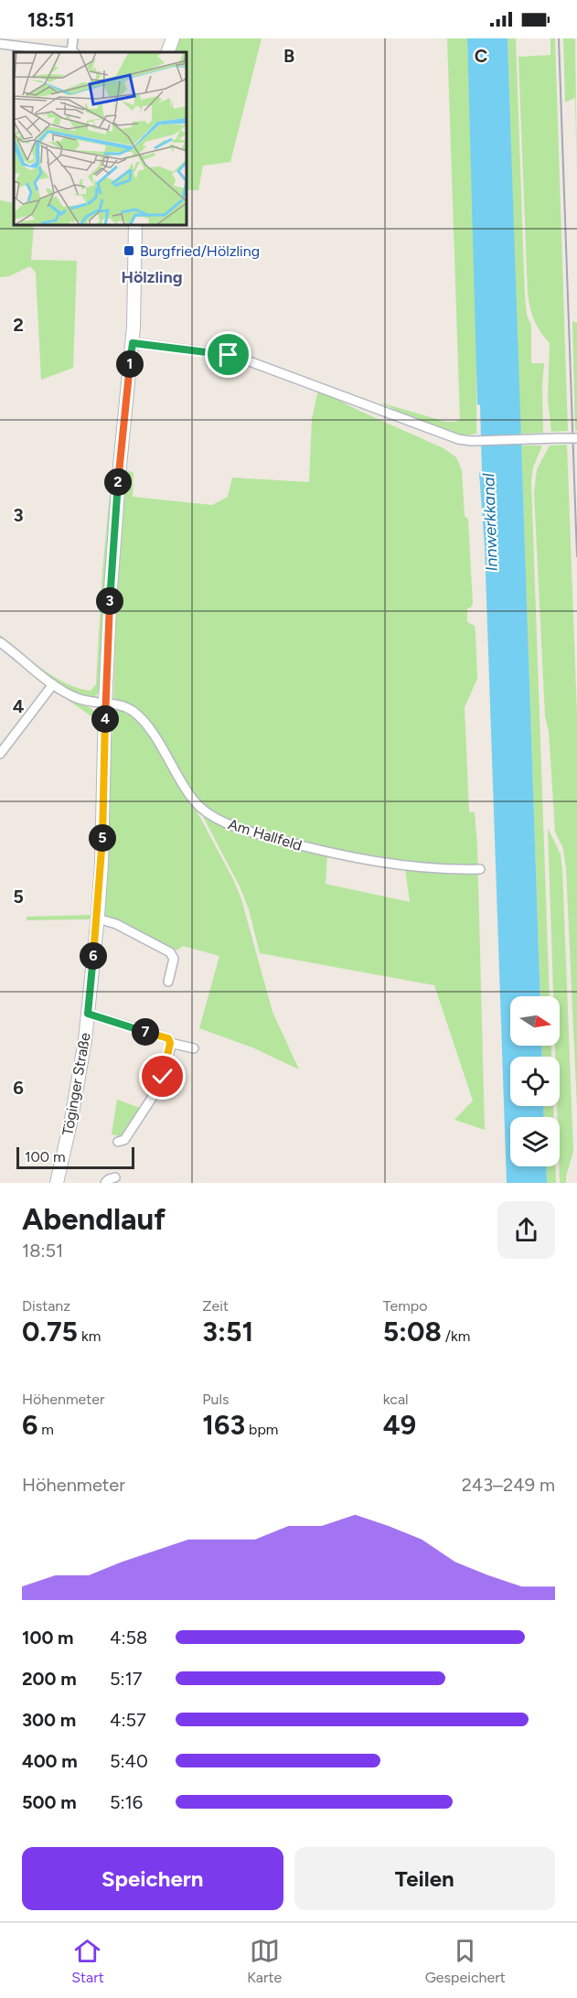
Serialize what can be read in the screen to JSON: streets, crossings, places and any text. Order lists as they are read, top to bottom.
{
  "streets": {
    "street": ["Am Hallfeld", "Töginger Straße"]
  },
  "crossings": [
    ["Am Hallfeld", "Töginger Straße"]
  ],
  "districts": ["Hölzling"],
  "water": ["Innwerkkanal"],
  "places": {
    "transit": ["Burgfried/Hölzling"]
  },
  "scale_bar": "100 m",
  "north": "right",
  "page": {
    "status": "18:51",
    "pins": [
      "1",
      "2",
      "3",
      "4",
      "5",
      "6",
      "7"
    ],
    "scale": "100 m",
    "heading": ["Abendlauf", "18:51"],
    "stats": [
      ["Distanz", "0.75 km"],
      ["Zeit", "3:51"],
      ["Tempo", "5:08 /km"],
      ["Höhenmeter", "6 m"],
      ["Puls", "163 bpm"],
      ["kcal", "49"]
    ],
    "chart": ["Höhenmeter", "243–249 m"],
    "list": [
      {
        "name": "100 m",
        "note": "4:58"
      },
      {
        "name": "200 m",
        "note": "5:17"
      },
      {
        "name": "300 m",
        "note": "4:57"
      },
      {
        "name": "400 m",
        "note": "5:40"
      },
      {
        "name": "500 m",
        "note": "5:16"
      }
    ],
    "buttons": ["Speichern", "Teilen"],
    "tabs": ["Start", "Karte", "Gespeichert"]
  },
  "grid": {
    "columns": ["B", "C"],
    "rows": [
      "2",
      "3",
      "4",
      "5",
      "6"
    ]
  }
}
